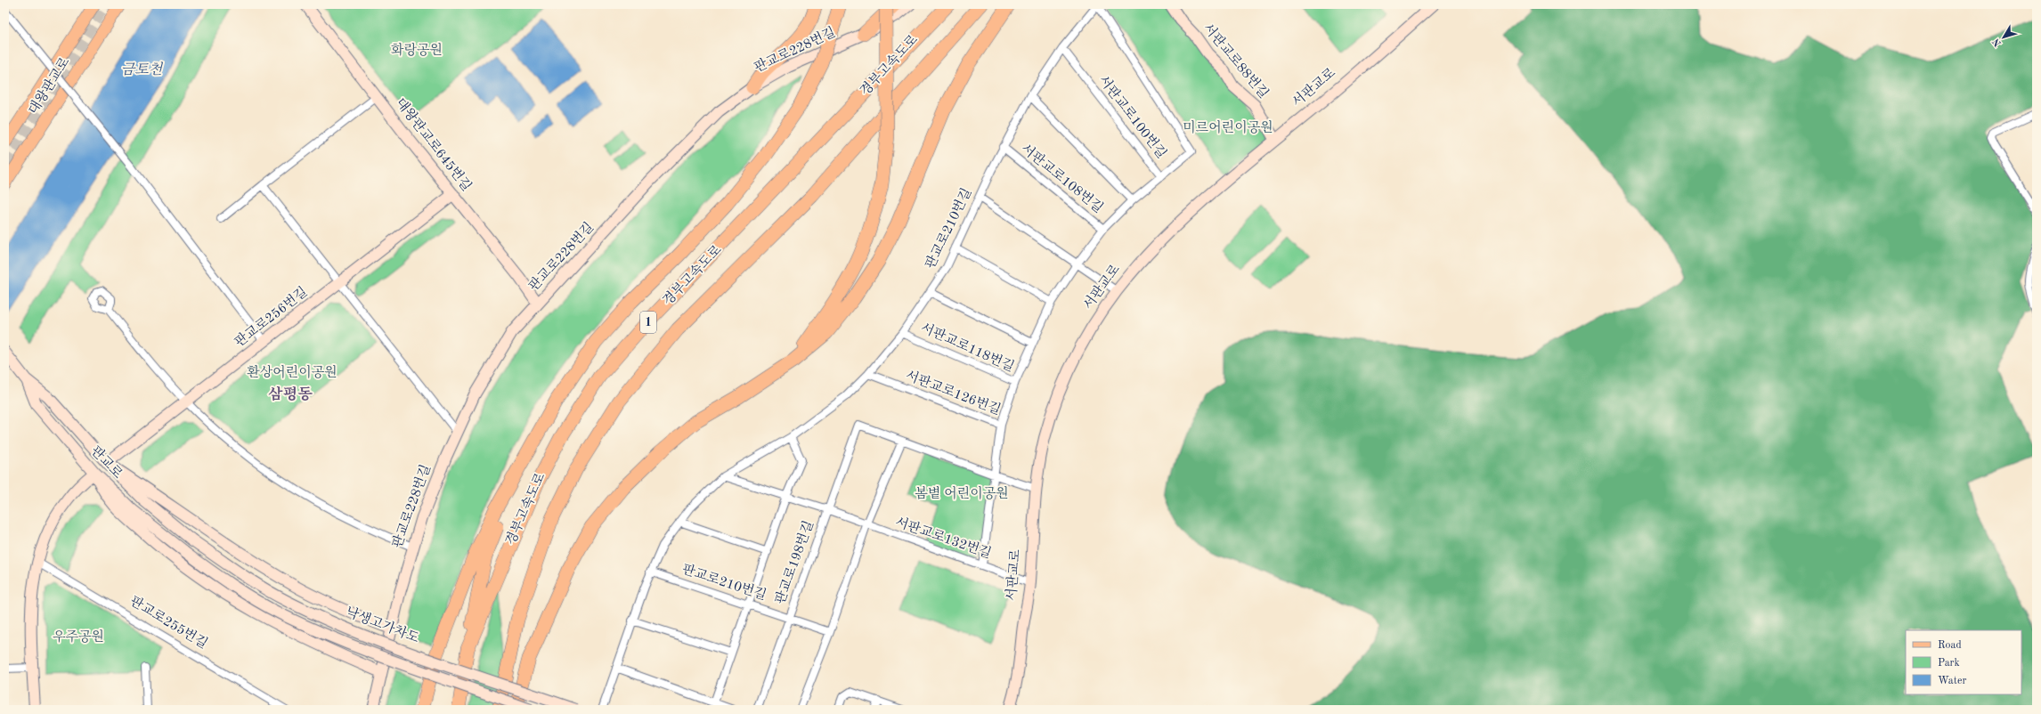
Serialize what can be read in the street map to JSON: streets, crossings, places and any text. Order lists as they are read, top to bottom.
{
  "streets": {
    "highway": ["경부고속도로", "1"],
    "main road": ["대왕판교로"],
    "street": [
      "판교로228번길",
      "서판교로88번길",
      "서판교로",
      "서판교로100번길",
      "대왕판교로645번길",
      "서판교로108번길",
      "판교로210번길",
      "판교로256번길",
      "서판교로118번길",
      "서판교로126번길",
      "판교로",
      "서판교로132번길",
      "판교로198번길",
      "판교로255번길",
      "낙생고가차도"
    ]
  },
  "crossings": [
    ["판교로228번길", "대왕판교로645번길"],
    ["서판교로88번길", "서판교로"],
    ["서판교로", "서판교로132번길"],
    ["서판교로100번길", "서판교로108번길"],
    ["서판교로100번길", "판교로210번길"],
    ["대왕판교로645번길", "판교로256번길"],
    ["서판교로108번길", "판교로210번길"],
    ["서판교로108번길", "서판교로118번길"],
    ["판교로210번길", "서판교로118번길"],
    ["판교로210번길", "서판교로126번길"],
    ["판교로210번길", "서판교로132번길"],
    ["판교로210번길", "판교로198번길"],
    ["판교로256번길", "판교로"],
    ["서판교로126번길", "서판교로132번길"],
    ["판교로", "낙생고가차도"],
    ["서판교로132번길", "판교로198번길"]
  ],
  "districts": ["삼평동"],
  "water": ["금토천"],
  "parks": [
    "화랑공원",
    "미르어린이공원",
    "환상어린이공원",
    "봄볕 어린이공원",
    "우주공원"
  ],
  "legend": ["Road", "Park", "Water"],
  "north": "bottom left"
}
